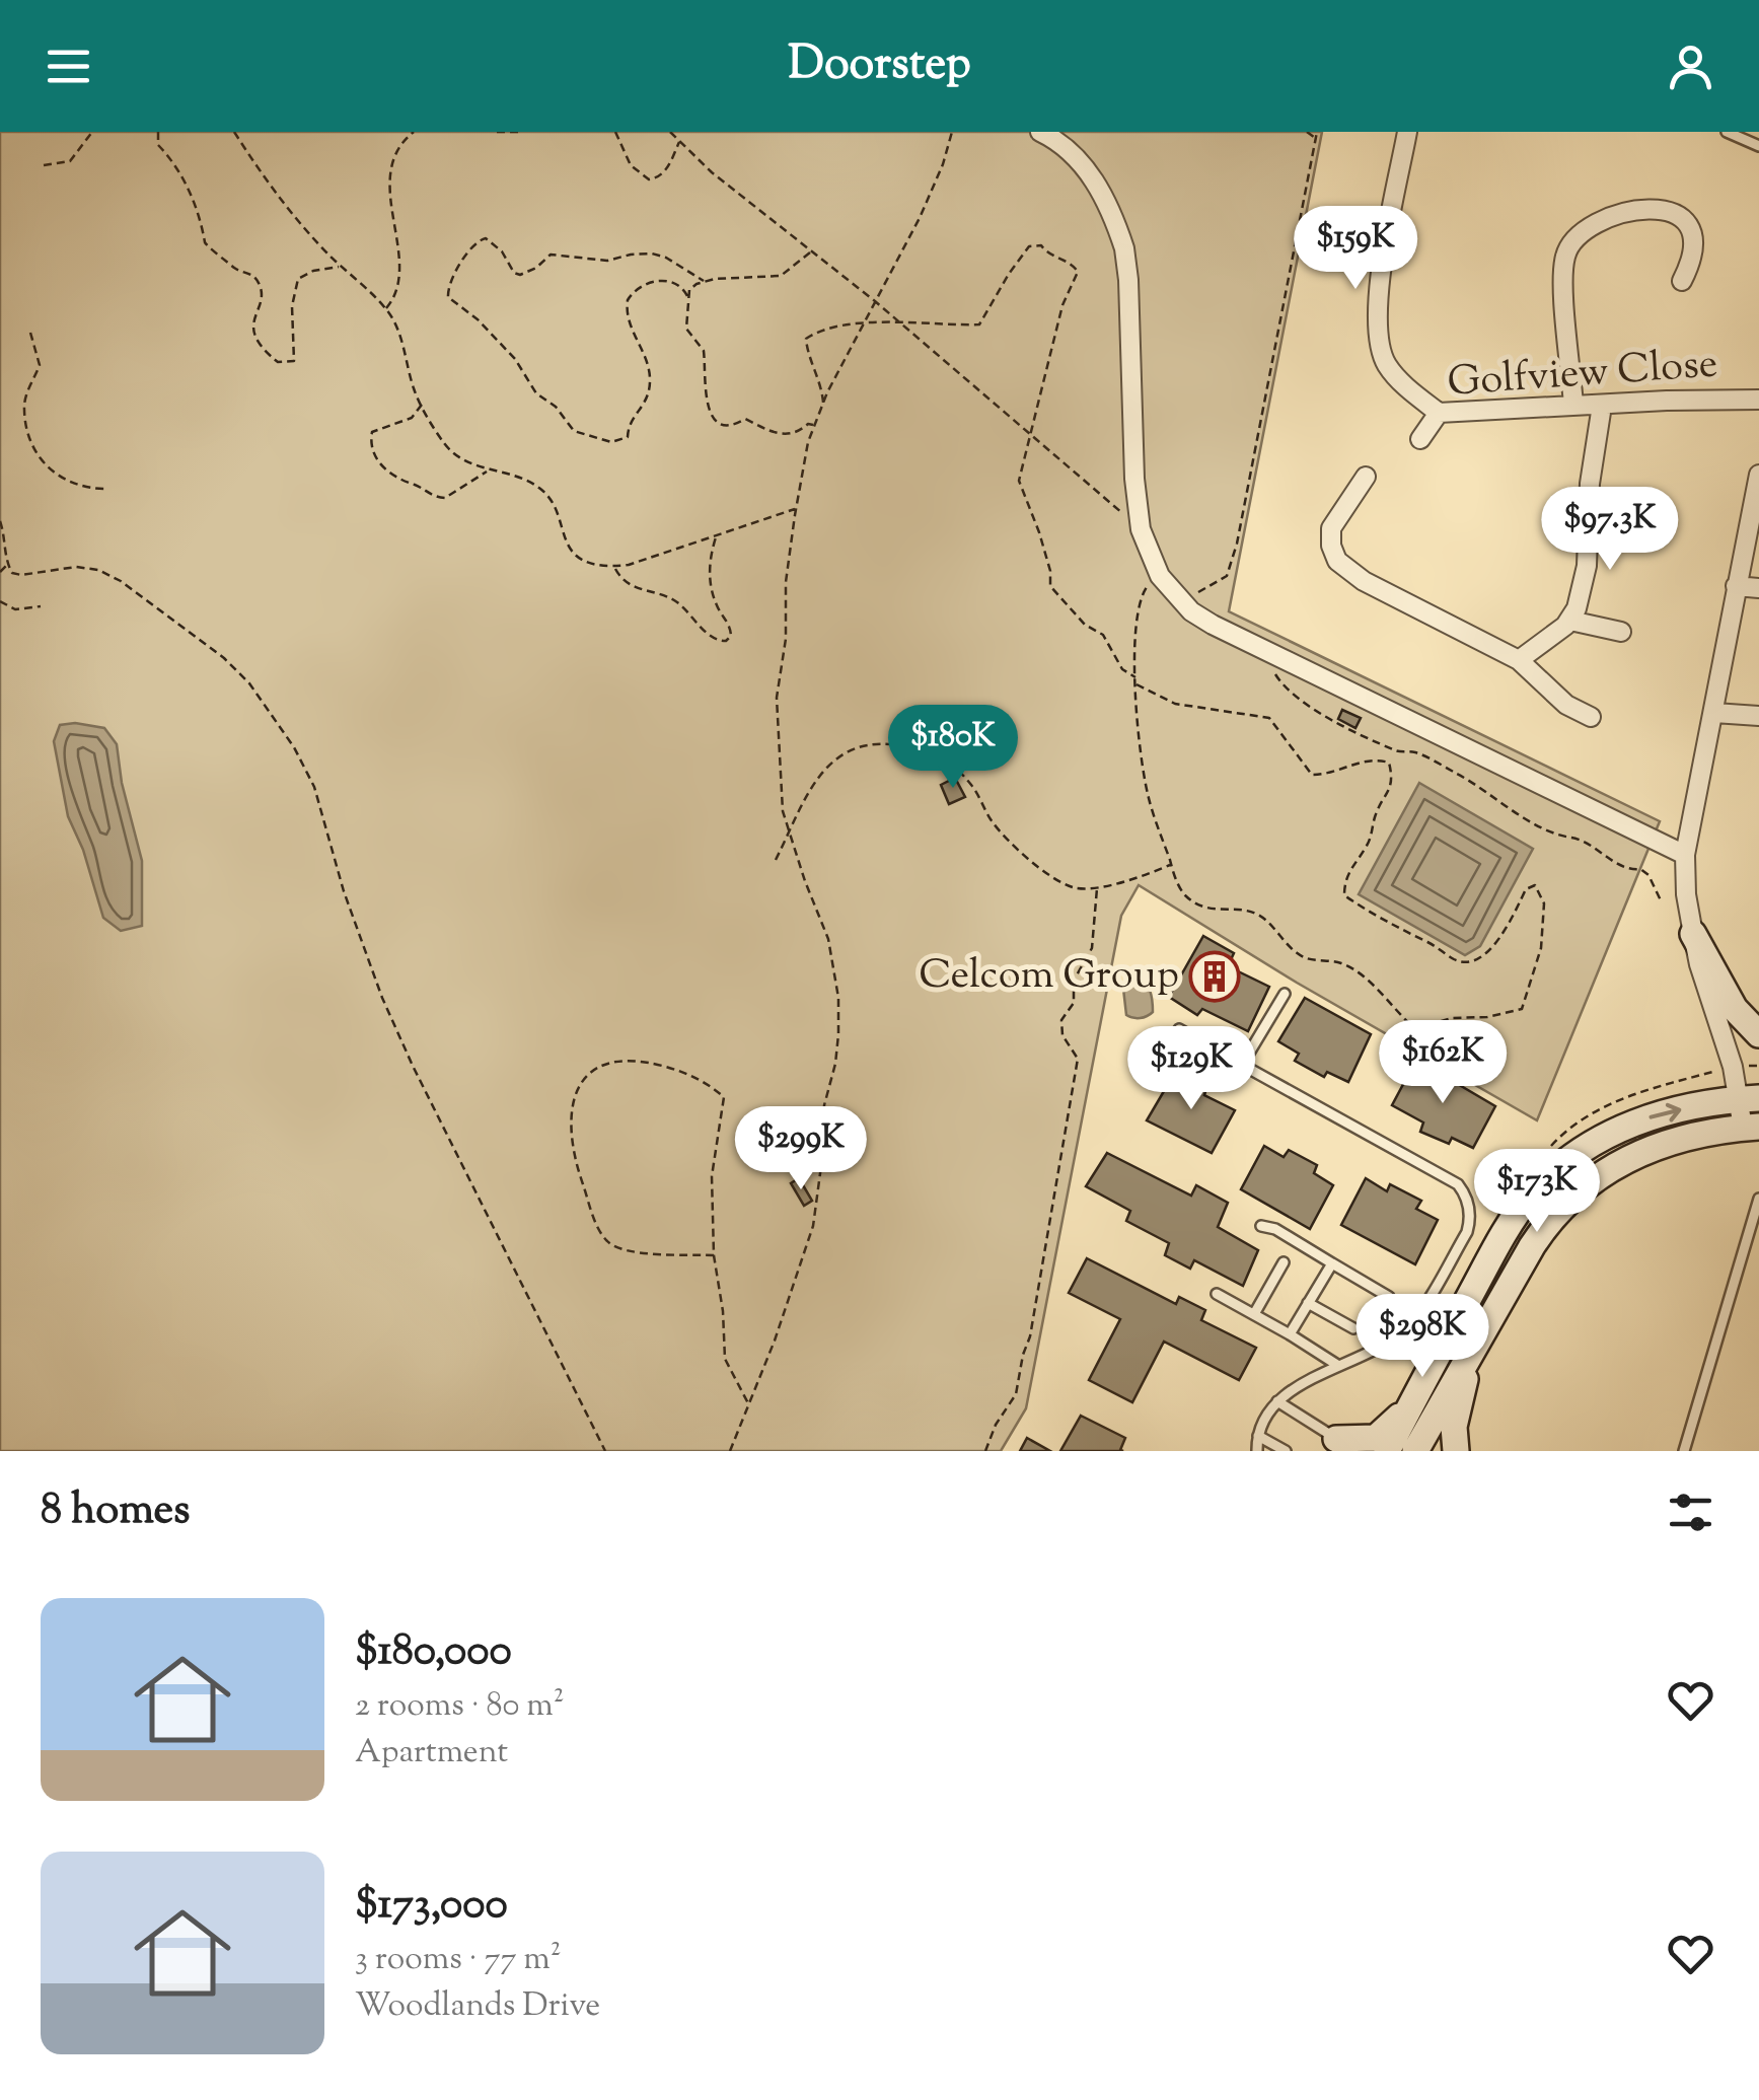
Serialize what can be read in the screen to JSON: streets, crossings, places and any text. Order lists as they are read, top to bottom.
{
  "streets": {
    "street": ["Golfview Close"]
  },
  "places": {
    "building": ["Celcom Group"]
  },
  "page": {
    "header": "Doorstep",
    "price": [
      "$159K",
      "$97.3K",
      "$180K",
      "$162K",
      "$129K",
      "$299K",
      "$173K",
      "$298K"
    ],
    "heading": "8 homes",
    "list": [
      {
        "name": "$180,000",
        "note": "2 rooms · 80 m² · Apartment"
      },
      {
        "name": "$173,000",
        "note": "3 rooms · 77 m² · Woodlands Drive"
      }
    ]
  }
}
